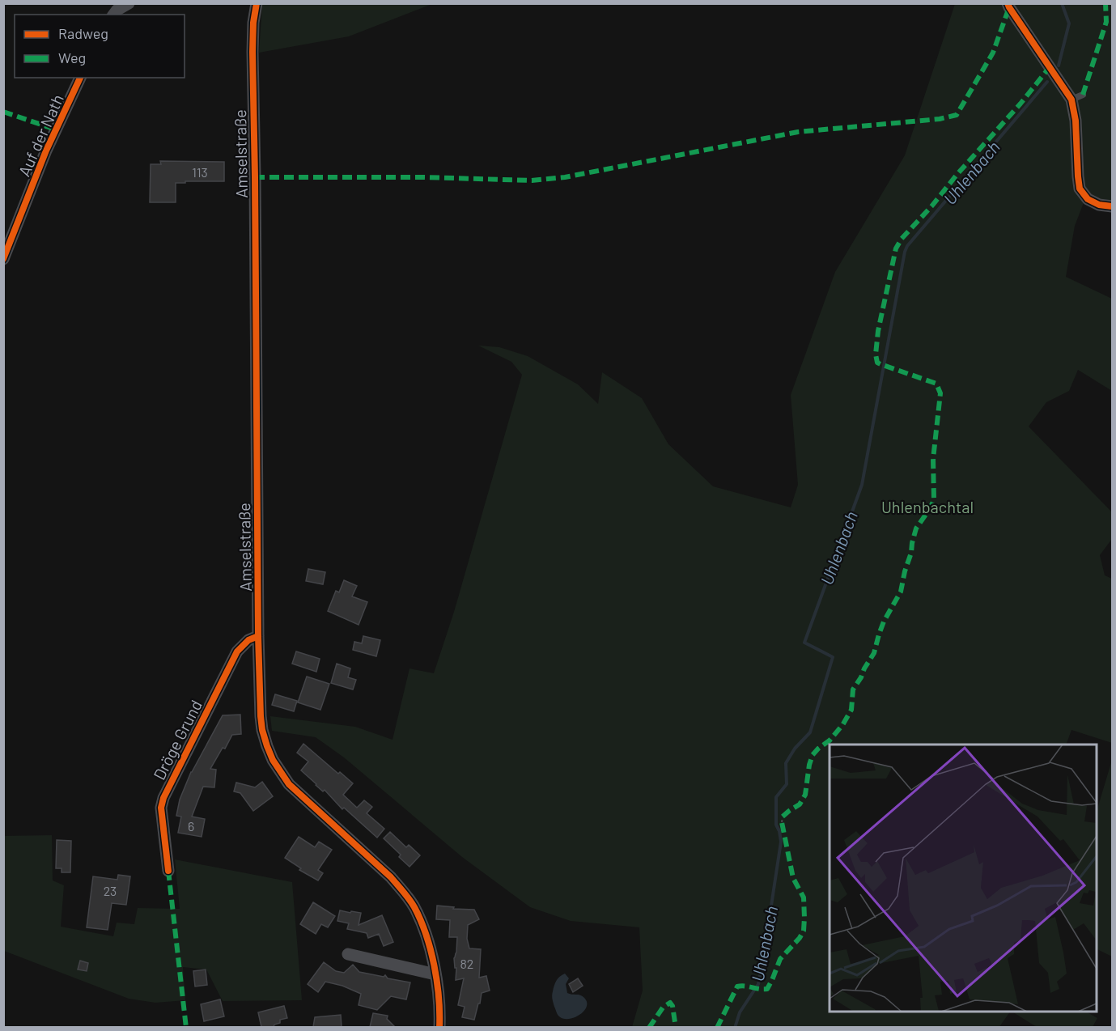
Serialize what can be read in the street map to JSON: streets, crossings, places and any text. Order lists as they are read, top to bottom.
{
  "streets": {
    "street": ["Auf der Nath", "Amselstraße", "Dröge Grund"]
  },
  "crossings": [
    ["Amselstraße", "Dröge Grund"]
  ],
  "water": ["Uhlenbach"],
  "parks": ["Uhlenbachtal"],
  "house_numbers": [
    "113",
    "6",
    "23",
    "82"
  ],
  "legend": ["Radweg", "Weg"]
}
